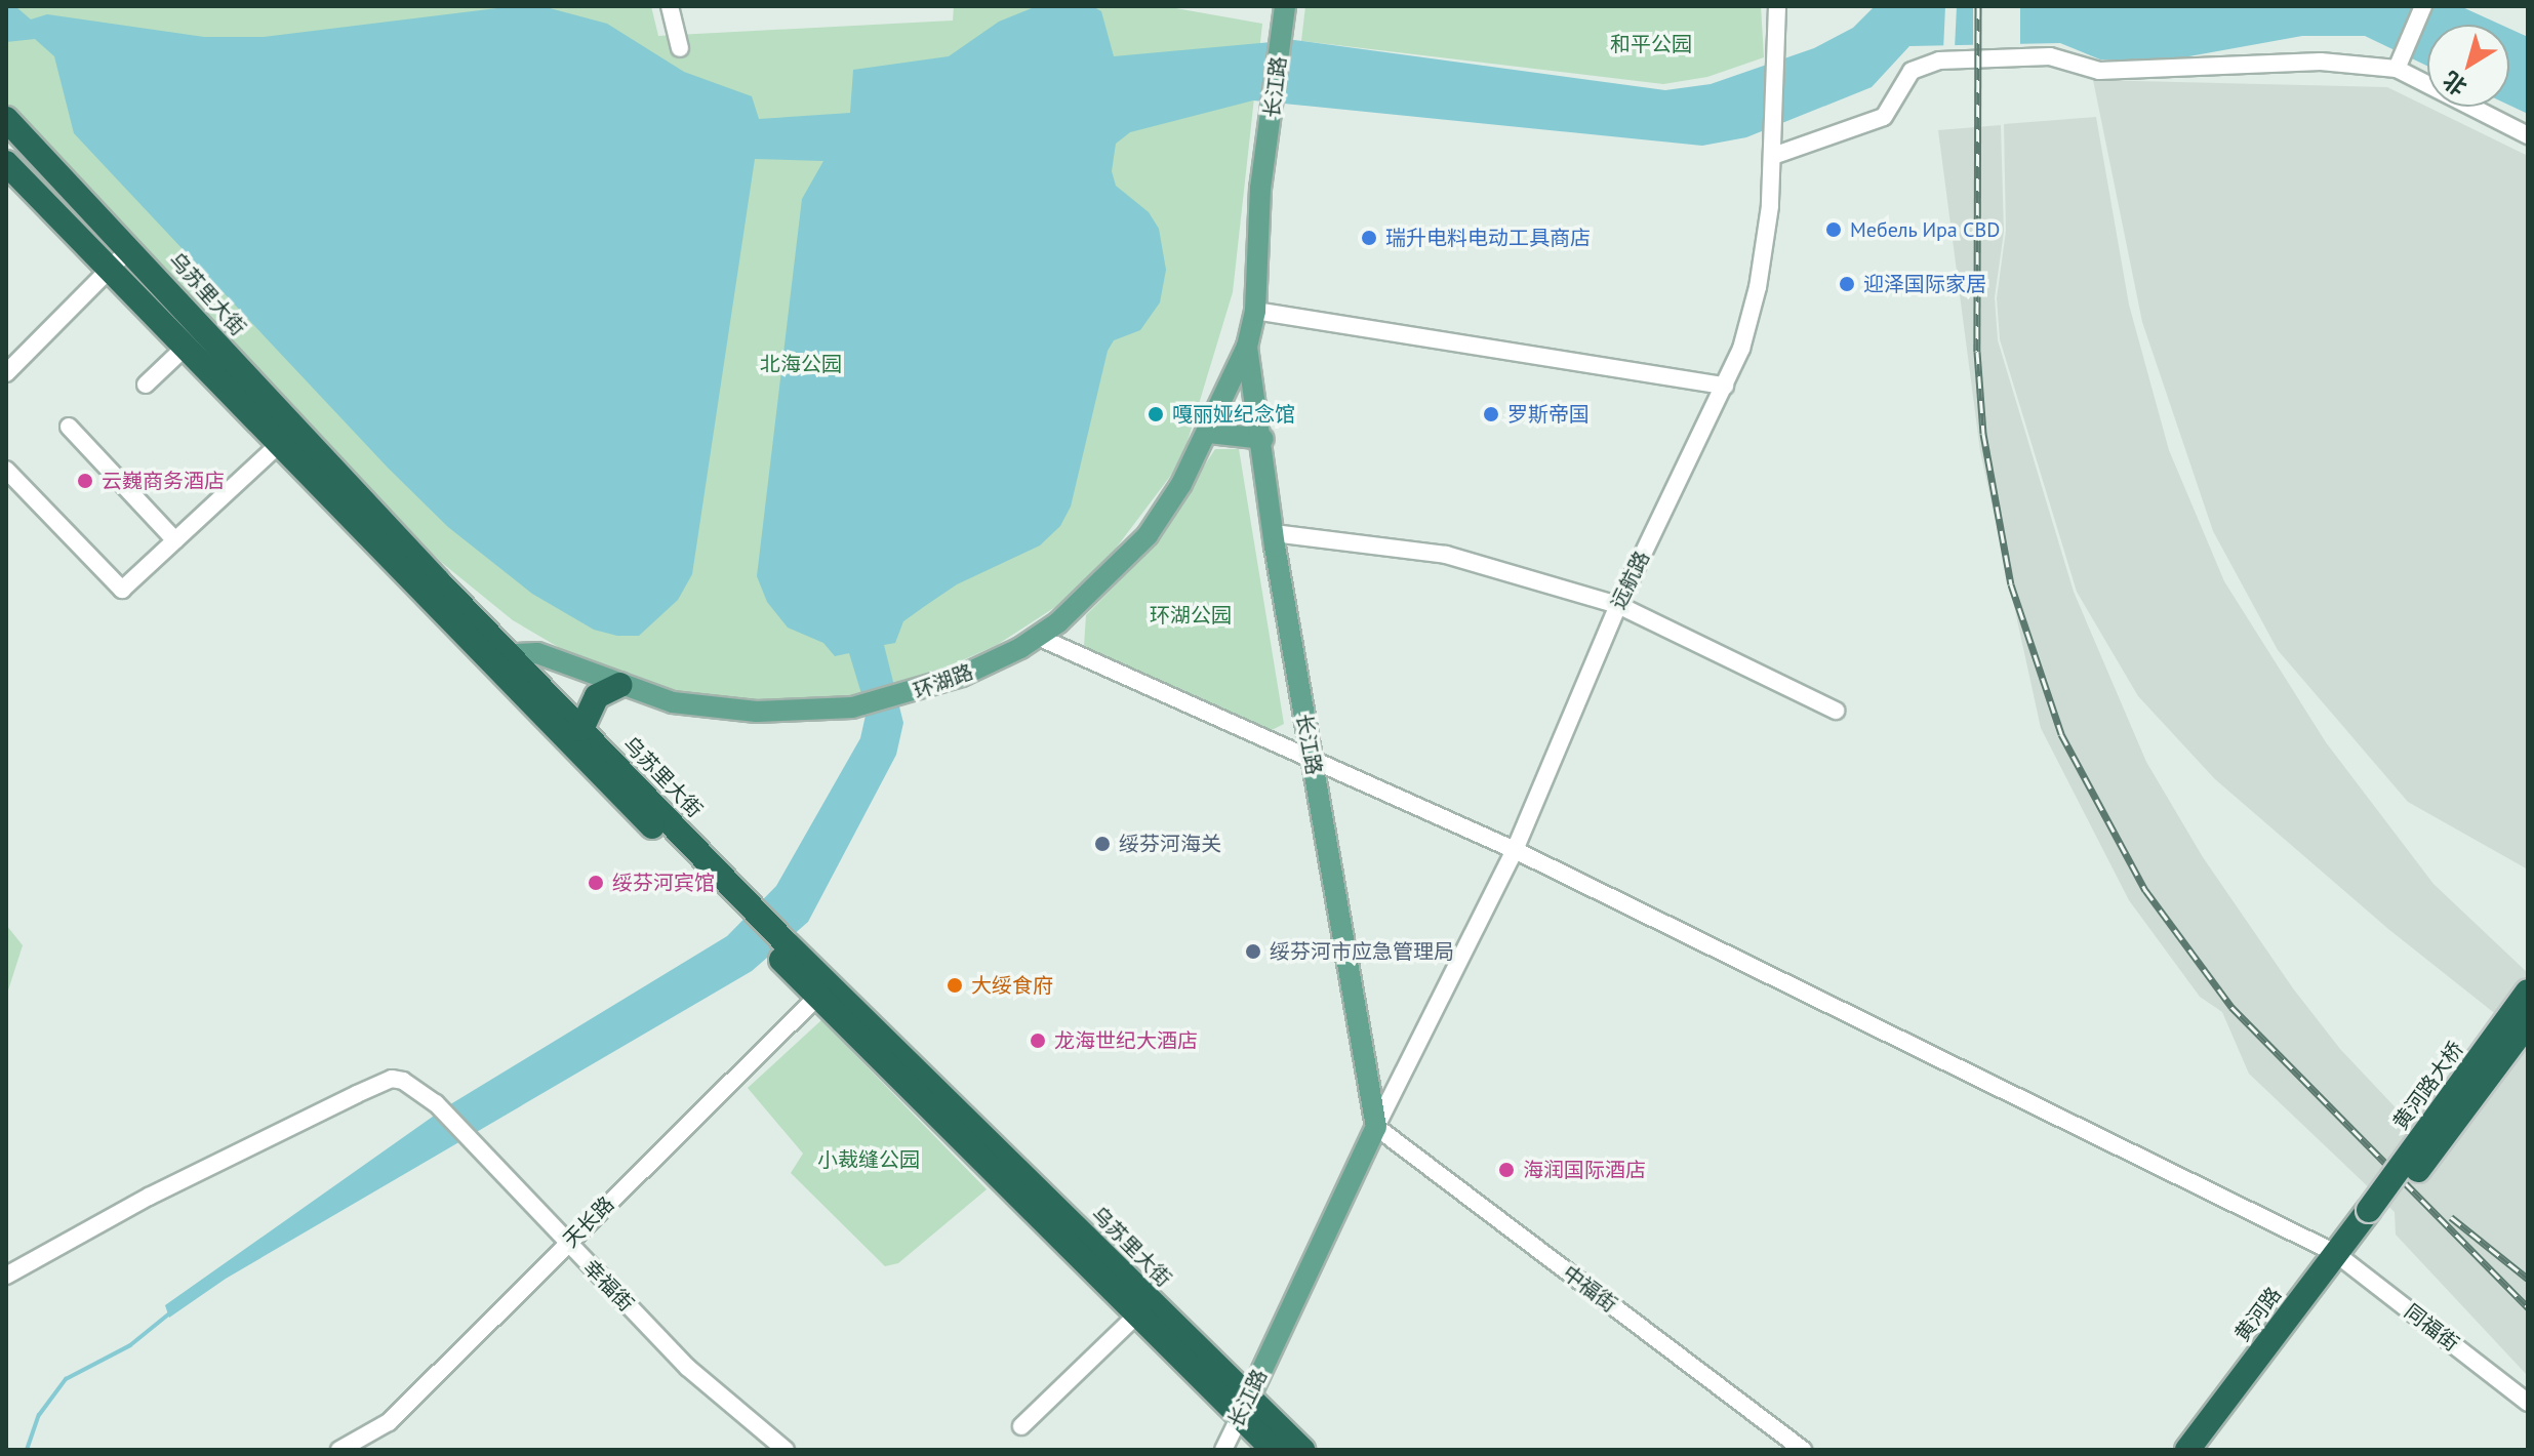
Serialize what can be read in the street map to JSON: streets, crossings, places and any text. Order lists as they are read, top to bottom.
{
  "streets": {
    "highway": ["乌苏里大街", "黄河路大桥", "黄河路"],
    "main road": ["长江路", "环湖路"],
    "street": [
      "远航路",
      "天长路",
      "幸福街",
      "中福街",
      "同福街"
    ]
  },
  "crossings": [
    ["长江路", "乌苏里大街"],
    ["长江路", "远航路"],
    ["长江路", "环湖路"],
    ["长江路", "中福街"],
    ["长江路", "同福街"],
    ["乌苏里大街", "环湖路"],
    ["乌苏里大街", "天长路"],
    ["远航路", "中福街"],
    ["远航路", "同福街"],
    ["环湖路", "同福街"],
    ["黄河路大桥", "黄河路"],
    ["天长路", "幸福街"],
    ["黄河路", "同福街"]
  ],
  "parks": [
    "和平公园",
    "北海公园",
    "环湖公园",
    "小裁缝公园"
  ],
  "places": [
    "Мебель Ира CBD",
    "瑞升电料电动工具商店",
    "迎泽国际家居",
    "嘎丽娅纪念馆",
    "罗斯帝国",
    "云巍商务酒店",
    "绥芬河海关",
    "绥芬河宾馆",
    "绥芬河市应急管理局",
    "大绥食府",
    "龙海世纪大酒店",
    "海润国际酒店"
  ],
  "north": "bottom left"
}
